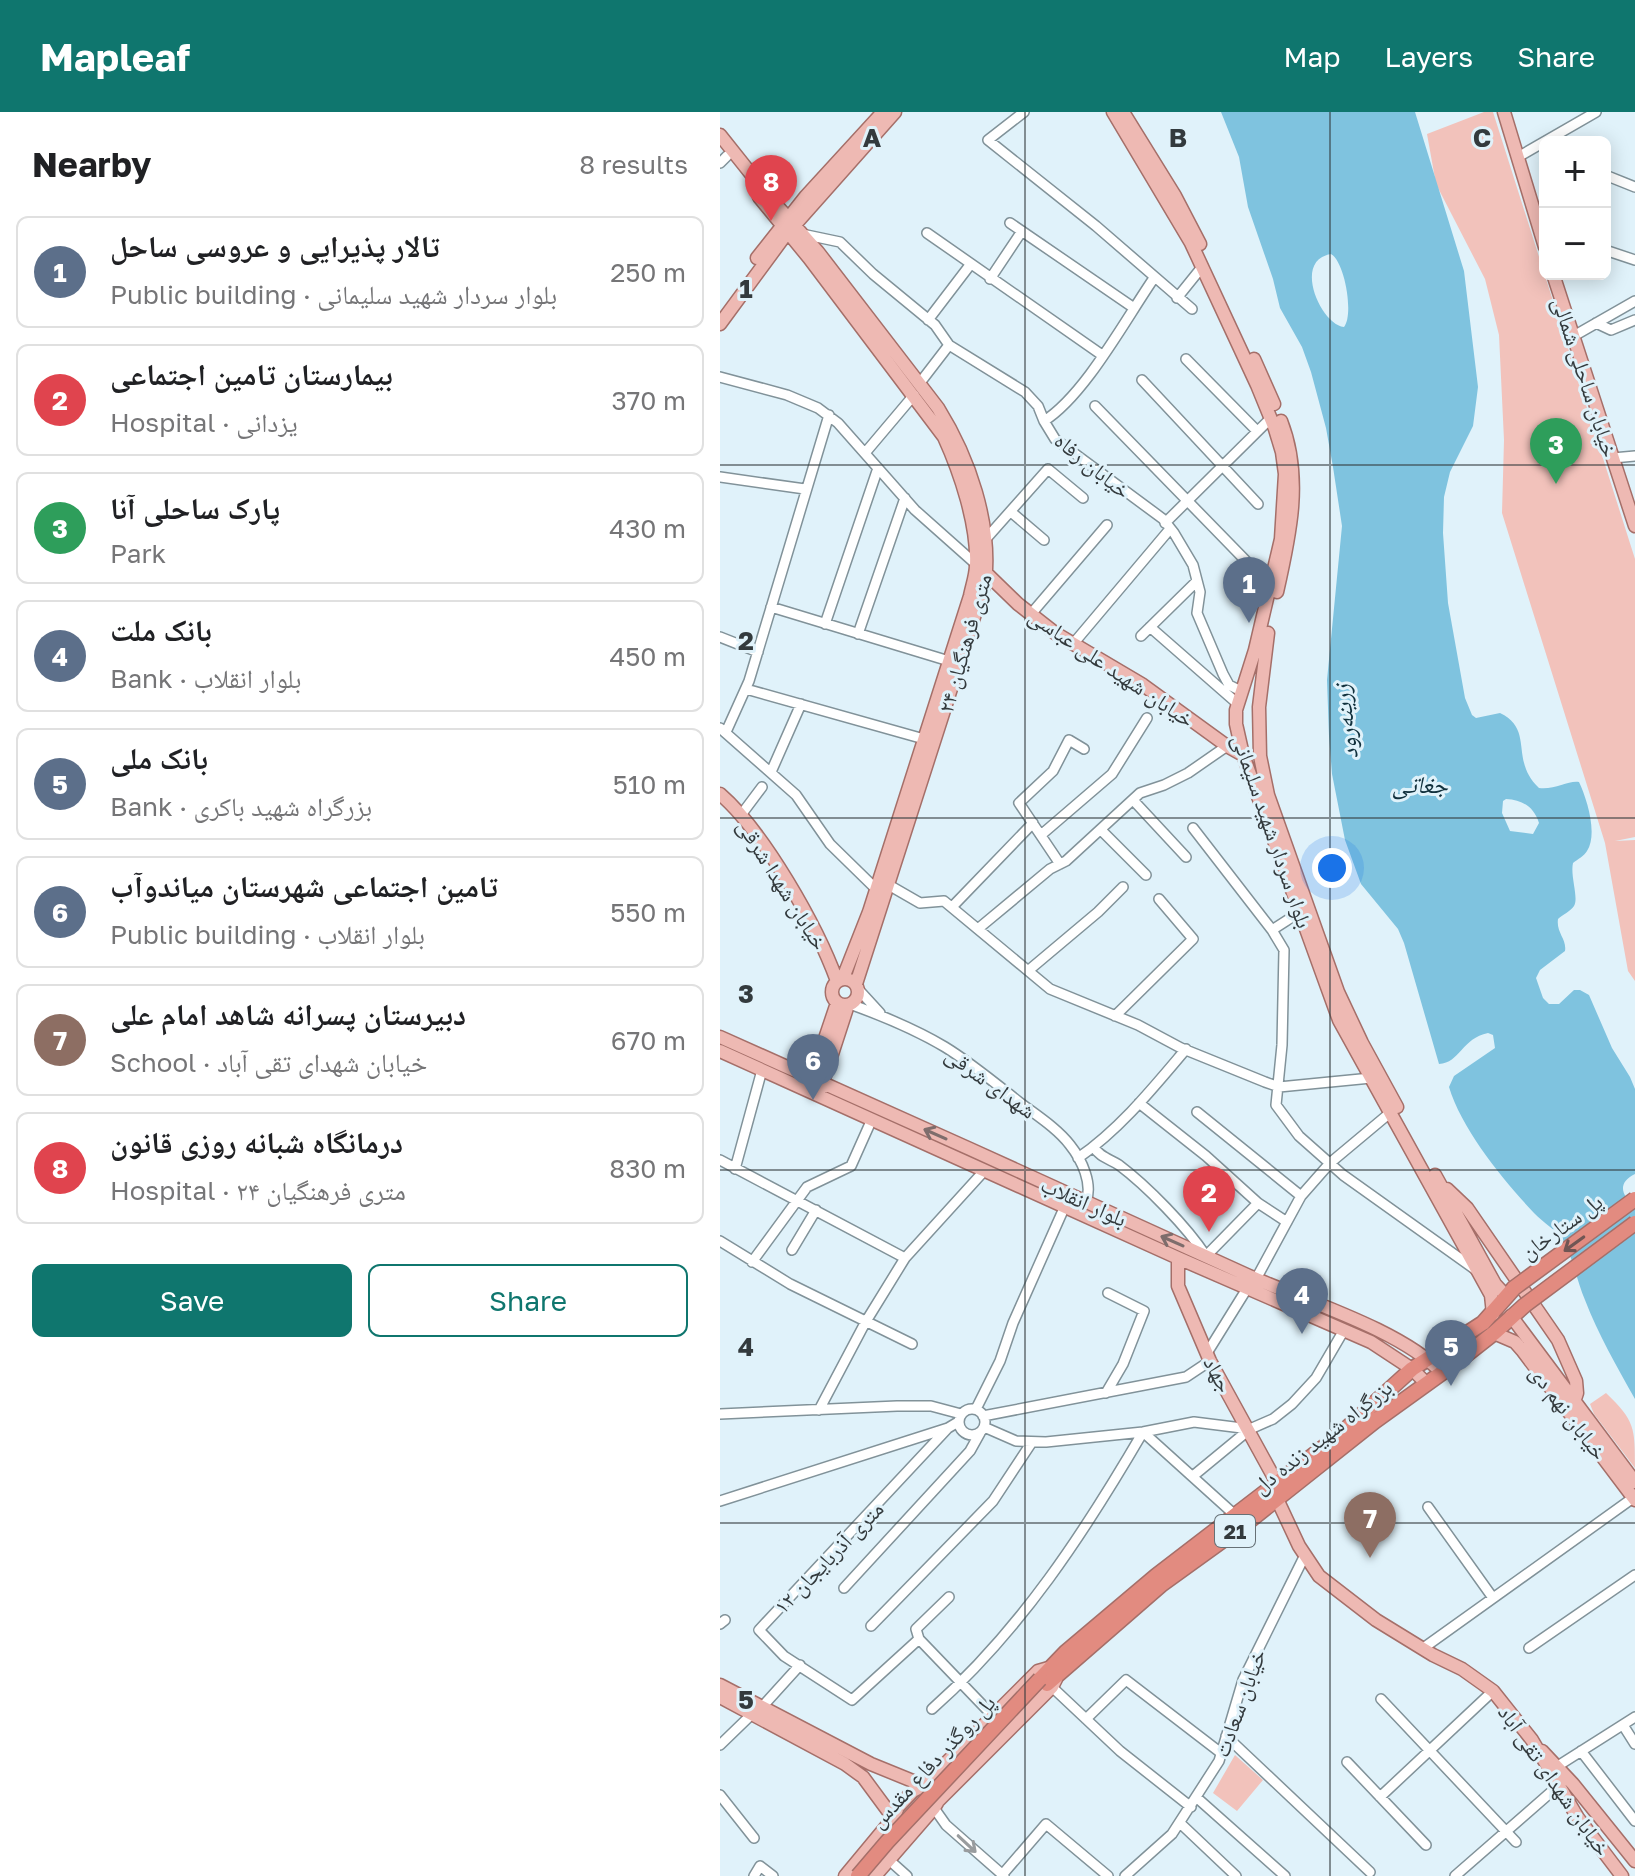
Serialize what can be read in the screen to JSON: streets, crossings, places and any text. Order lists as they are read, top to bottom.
{
  "streets": {
    "highway": [
      "پل ستارخان",
      "بزرگراه شهید زنده دل",
      "21",
      "پل روگذر دفاع مقدس"
    ],
    "main road": [
      "خیابان ساحلی شمالی",
      "۲۴ متری فرهنگیان",
      "خیابان شهید علی عباسی",
      "بلوار سردار شهید سلیمانی",
      "خیابان شهدا شرقی",
      "بلوار انقلاب",
      "جهاد",
      "خیابان نهم دی",
      "خیابان شهدای تقی آباد"
    ],
    "street": [
      "خیابان رفاه",
      "شهدای شرقی",
      "۱۲ متری آذربایجان",
      "خیابان سعادت"
    ]
  },
  "crossings": [
    ["خیابان رفاه", "۲۴ متری فرهنگیان"],
    ["خیابان رفاه", "بلوار سردار شهید سلیمانی"],
    ["۲۴ متری فرهنگیان", "خیابان شهید علی عباسی"],
    ["۲۴ متری فرهنگیان", "خیابان شهدا شرقی"],
    ["۲۴ متری فرهنگیان", "شهدای شرقی"],
    ["خیابان شهید علی عباسی", "بلوار سردار شهید سلیمانی"],
    ["بلوار سردار شهید سلیمانی", "پل ستارخان"],
    ["بلوار سردار شهید سلیمانی", "21"],
    ["خیابان شهدا شرقی", "شهدای شرقی"],
    ["شهدای شرقی", "بلوار انقلاب"],
    ["بلوار انقلاب", "جهاد"],
    ["بلوار انقلاب", "بزرگراه شهید زنده دل"],
    ["بلوار انقلاب", "21"],
    ["پل ستارخان", "خیابان نهم دی"],
    ["پل ستارخان", "21"],
    ["جهاد", "بزرگراه شهید زنده دل"],
    ["جهاد", "خیابان شهدای تقی آباد"],
    ["خیابان نهم دی", "21"],
    ["بزرگراه شهید زنده دل", "21"],
    ["بزرگراه شهید زنده دل", "پل روگذر دفاع مقدس"],
    ["بزرگراه شهید زنده دل", "خیابان شهدای تقی آباد"],
    ["21", "پل روگذر دفاع مقدس"],
    ["خیابان سعادت", "خیابان شهدای تقی آباد"]
  ],
  "water": ["زرینه‌رود", "جغاتی"],
  "page": {
    "header": "Mapleaf",
    "nav": ["Map", "Layers", "Share"],
    "heading": ["Nearby", "8 results"],
    "map_buttons": ["+", "−"],
    "pins": [
      "8",
      "3",
      "1",
      "6",
      "2",
      "4",
      "5",
      "7"
    ],
    "list": [
      {
        "mark": "1",
        "name": "تالار پذیرایی و عروسی ساحل",
        "note": "Public building · بلوار سردار شهید سلیمانی",
        "value": "250 m"
      },
      {
        "mark": "2",
        "name": "بیمارستان تامین اجتماعی",
        "note": "Hospital · یزدانی",
        "value": "370 m"
      },
      {
        "mark": "3",
        "name": "پارک ساحلی آنا",
        "note": "Park",
        "value": "430 m"
      },
      {
        "mark": "4",
        "name": "بانک ملت",
        "note": "Bank · بلوار انقلاب",
        "value": "450 m"
      },
      {
        "mark": "5",
        "name": "بانک ملی",
        "note": "Bank · بزرگراه شهید باکری",
        "value": "510 m"
      },
      {
        "mark": "6",
        "name": "تامین اجتماعی شهرستان میاندوآب",
        "note": "Public building · بلوار انقلاب",
        "value": "550 m"
      },
      {
        "mark": "7",
        "name": "دبیرستان پسرانه شاهد امام علی",
        "note": "School · خیابان شهدای تقی آباد",
        "value": "670 m"
      },
      {
        "mark": "8",
        "name": "درمانگاه شبانه روزی قانون",
        "note": "Hospital · ۲۴ متری فرهنگیان",
        "value": "830 m"
      }
    ],
    "buttons": ["Save", "Share"]
  },
  "grid": {
    "columns": ["A", "B", "C"],
    "rows": [
      "1",
      "2",
      "3",
      "4",
      "5"
    ]
  }
}
